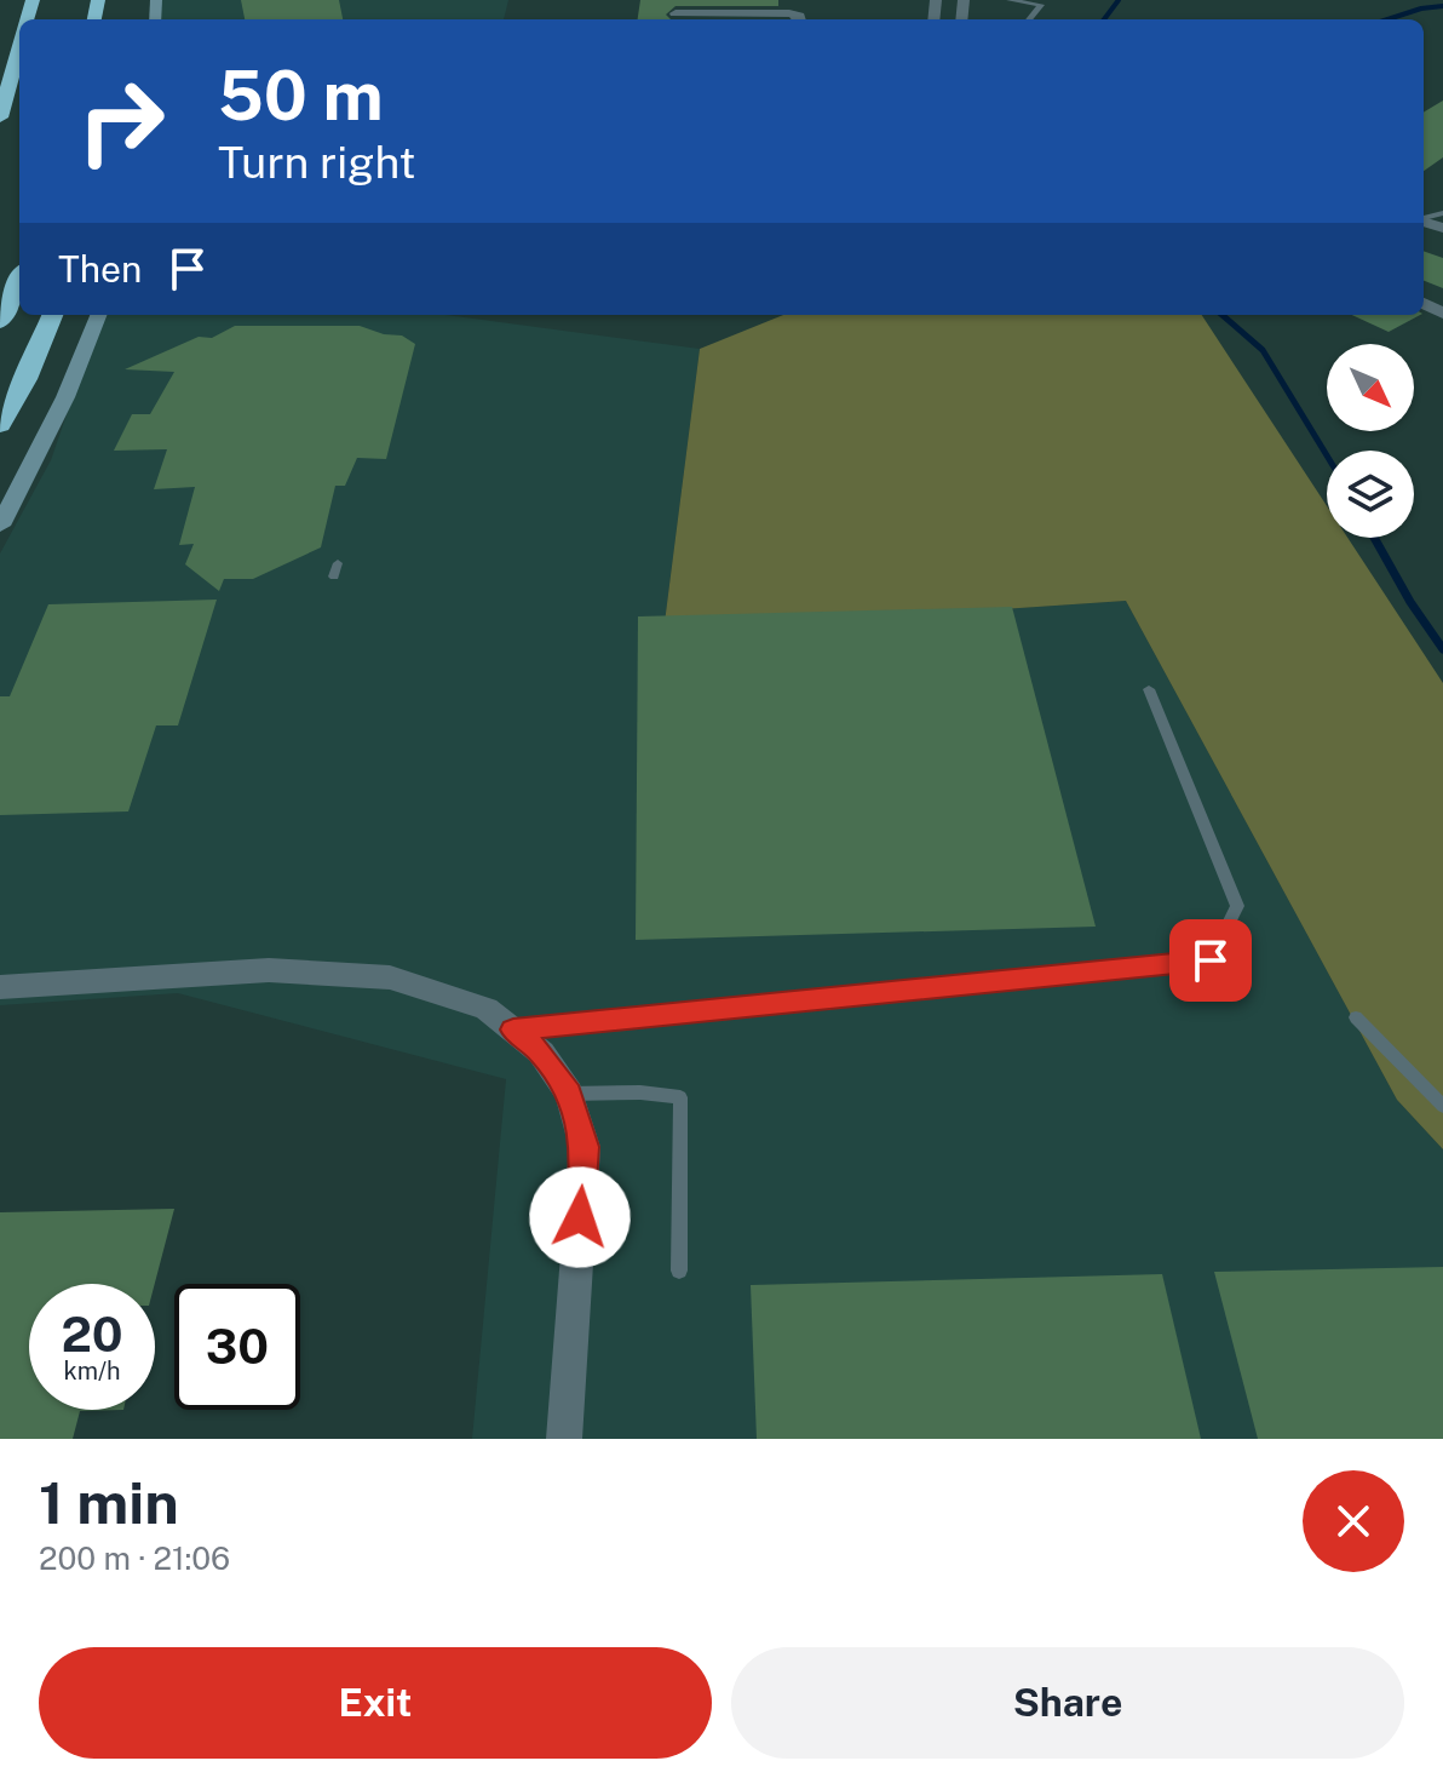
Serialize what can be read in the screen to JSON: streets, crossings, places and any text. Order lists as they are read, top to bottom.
{
  "north": "bottom right",
  "page": {
    "turn": ["50 m", "Turn right"],
    "then": "Then",
    "speed": "20 km/h",
    "limit": "30",
    "heading": ["1 min", "200 m · 21:06"],
    "buttons": ["Exit", "Share"]
  }
}
